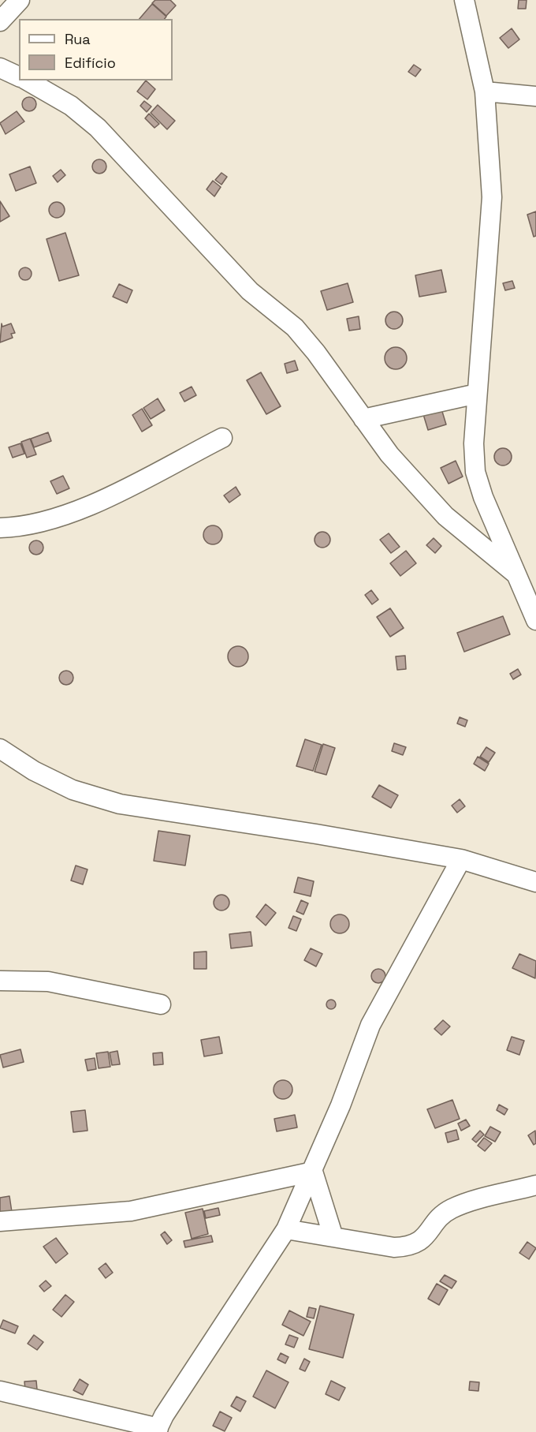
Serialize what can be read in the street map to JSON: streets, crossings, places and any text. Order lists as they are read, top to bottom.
{
  "legend": ["Rua", "Edifício"]
}
